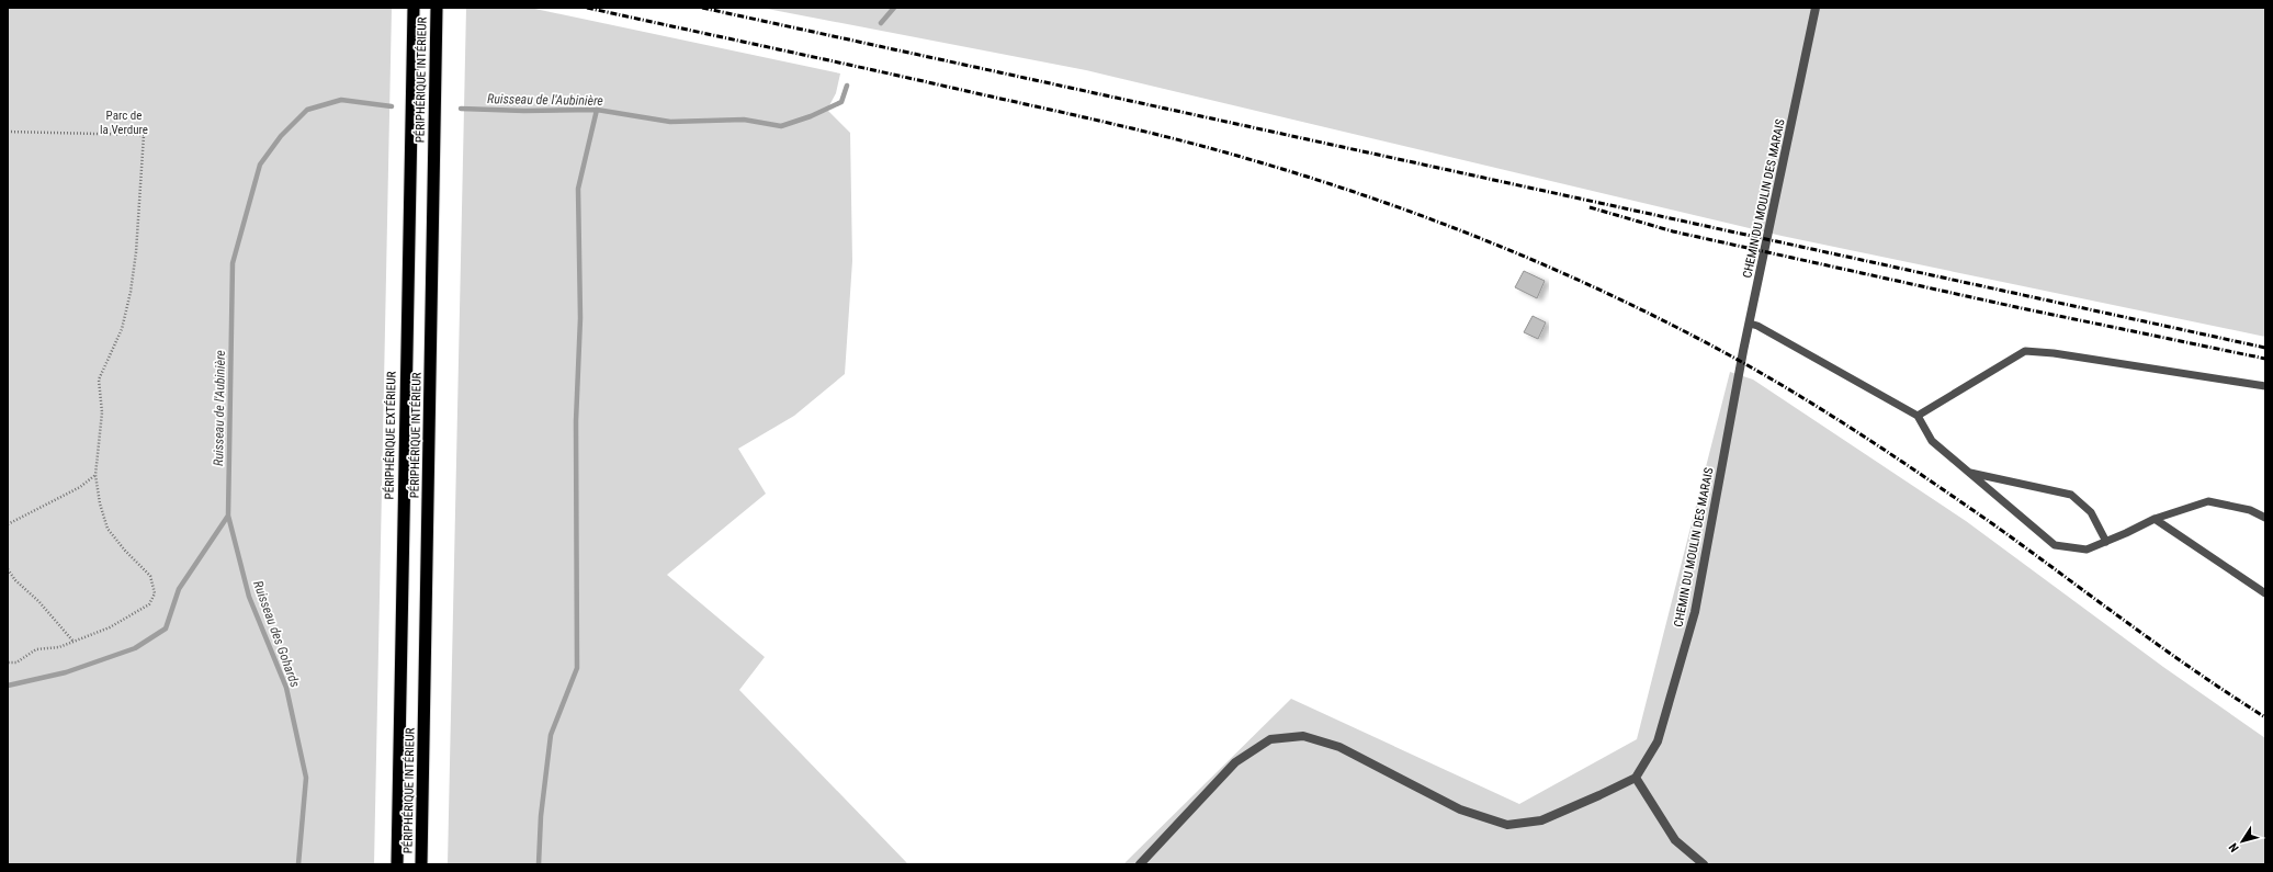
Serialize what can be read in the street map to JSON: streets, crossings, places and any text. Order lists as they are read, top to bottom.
{
  "streets": {
    "highway": ["PÉRIPHÉRIQUE INTÉRIEUR", "PÉRIPHÉRIQUE EXTÉRIEUR"],
    "street": ["CHEMIN DU MOULIN DES MARAIS"]
  },
  "water": ["Ruisseau de l'Aubinière", "Ruisseau des Gohards"],
  "parks": ["Parc de la Verdure"],
  "north": "bottom left"
}
